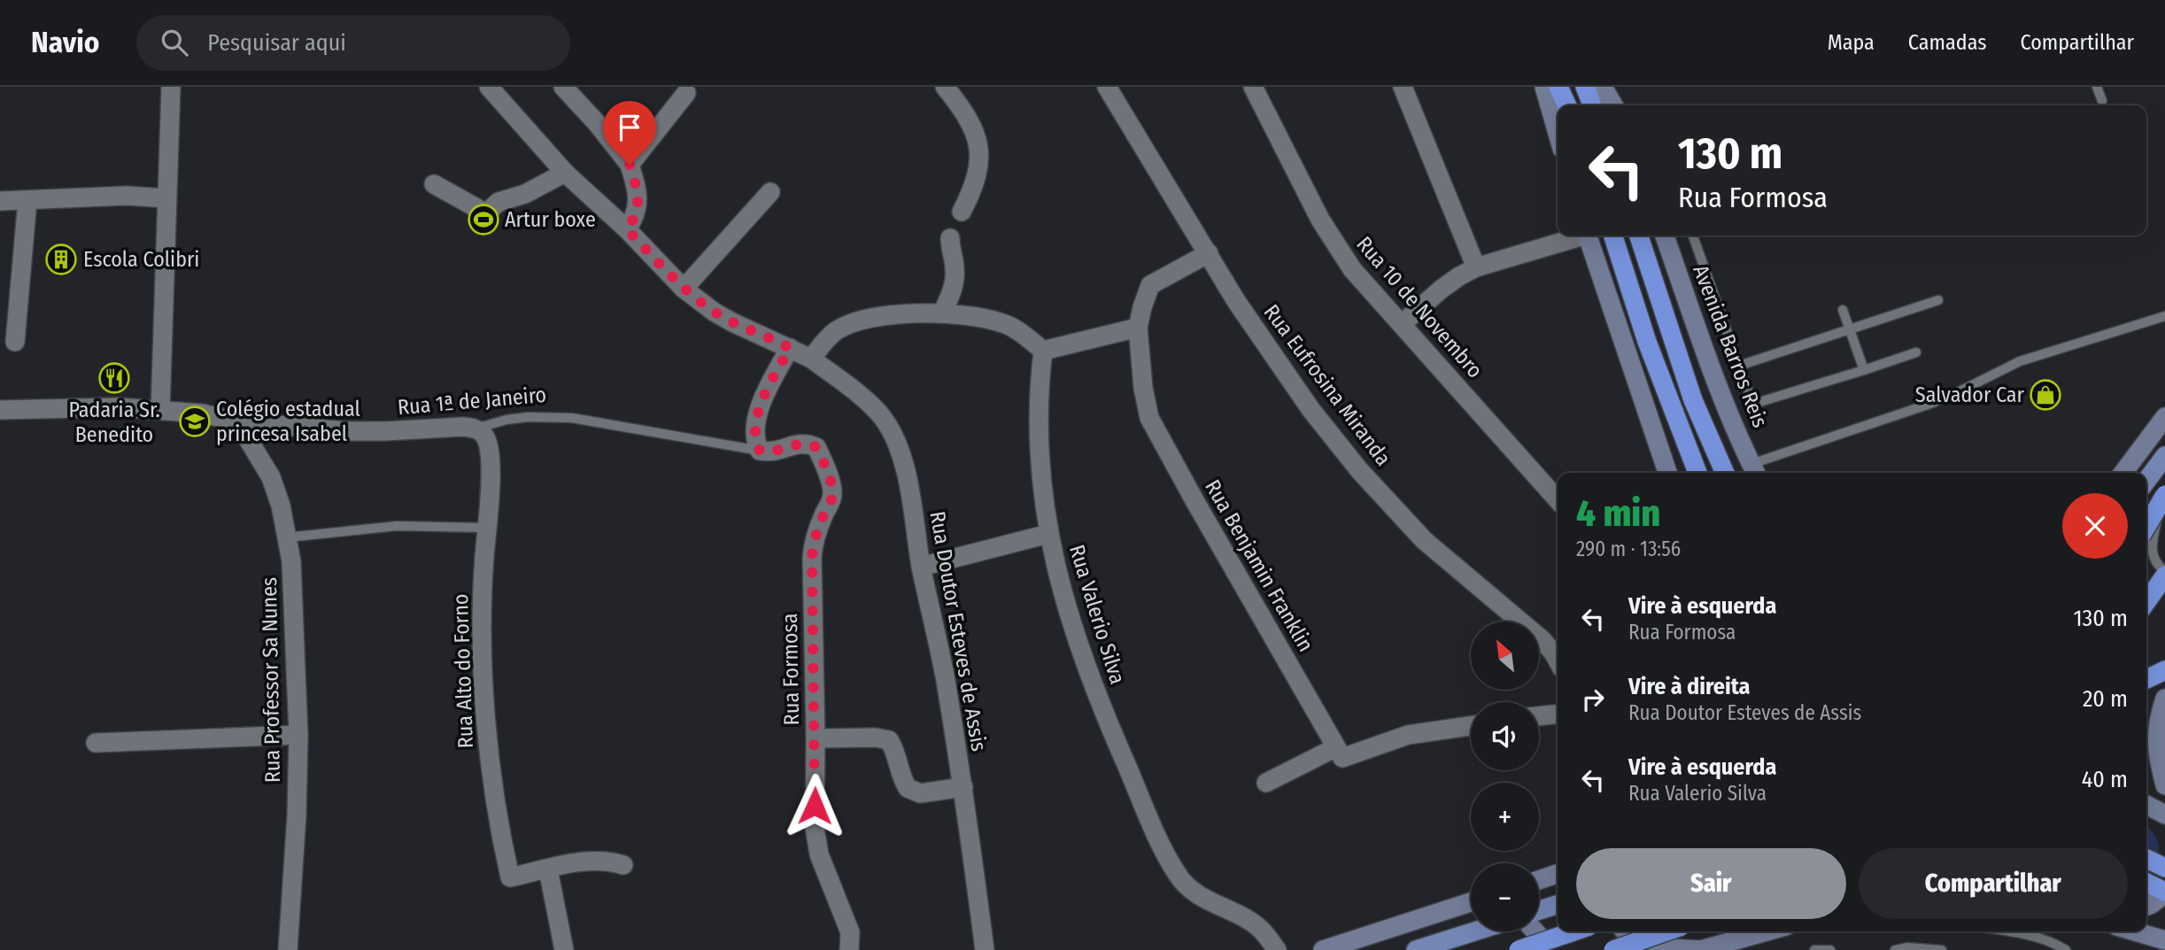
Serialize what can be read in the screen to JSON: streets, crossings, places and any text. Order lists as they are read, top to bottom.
{
  "streets": {
    "main road": ["Avenida Barros Reis"],
    "street": [
      "Rua 10 de Novembro",
      "Rua Eufrosina Miranda",
      "Rua 1ª de Janeiro",
      "Rua Benjamin Franklin",
      "Rua Valerio Silva",
      "Rua Doutor Esteves de Assis",
      "Rua Formosa",
      "Rua Alto do Forno",
      "Rua Professor Sa Nunes"
    ]
  },
  "crossings": [
    ["Rua Eufrosina Miranda", "Rua Benjamin Franklin"],
    ["Rua 1ª de Janeiro", "Rua Formosa"],
    ["Rua 1ª de Janeiro", "Rua Alto do Forno"],
    ["Rua 1ª de Janeiro", "Rua Professor Sa Nunes"]
  ],
  "places": {
    "sports": ["Artur boxe"],
    "building": ["Escola Colibri"],
    "restaurant": ["Padaria Sr. Benedito"],
    "shop": ["Salvador Car"],
    "school or university": ["Colégio estadual princesa Isabel"]
  },
  "north": "top left",
  "page": {
    "header": "Navio",
    "search": "Pesquisar aqui",
    "nav": ["Mapa", "Camadas", "Compartilhar"],
    "turn": ["130 m", "Rua Formosa"],
    "heading": ["4 min", "290 m · 13:56"],
    "list": [
      {
        "name": "Vire à esquerda",
        "note": "Rua Formosa",
        "value": "130 m"
      },
      {
        "name": "Vire à direita",
        "note": "Rua Doutor Esteves de Assis",
        "value": "20 m"
      },
      {
        "name": "Vire à esquerda",
        "note": "Rua Valerio Silva",
        "value": "40 m"
      }
    ],
    "map_buttons": ["+", "−"],
    "buttons": ["Sair", "Compartilhar"]
  }
}
